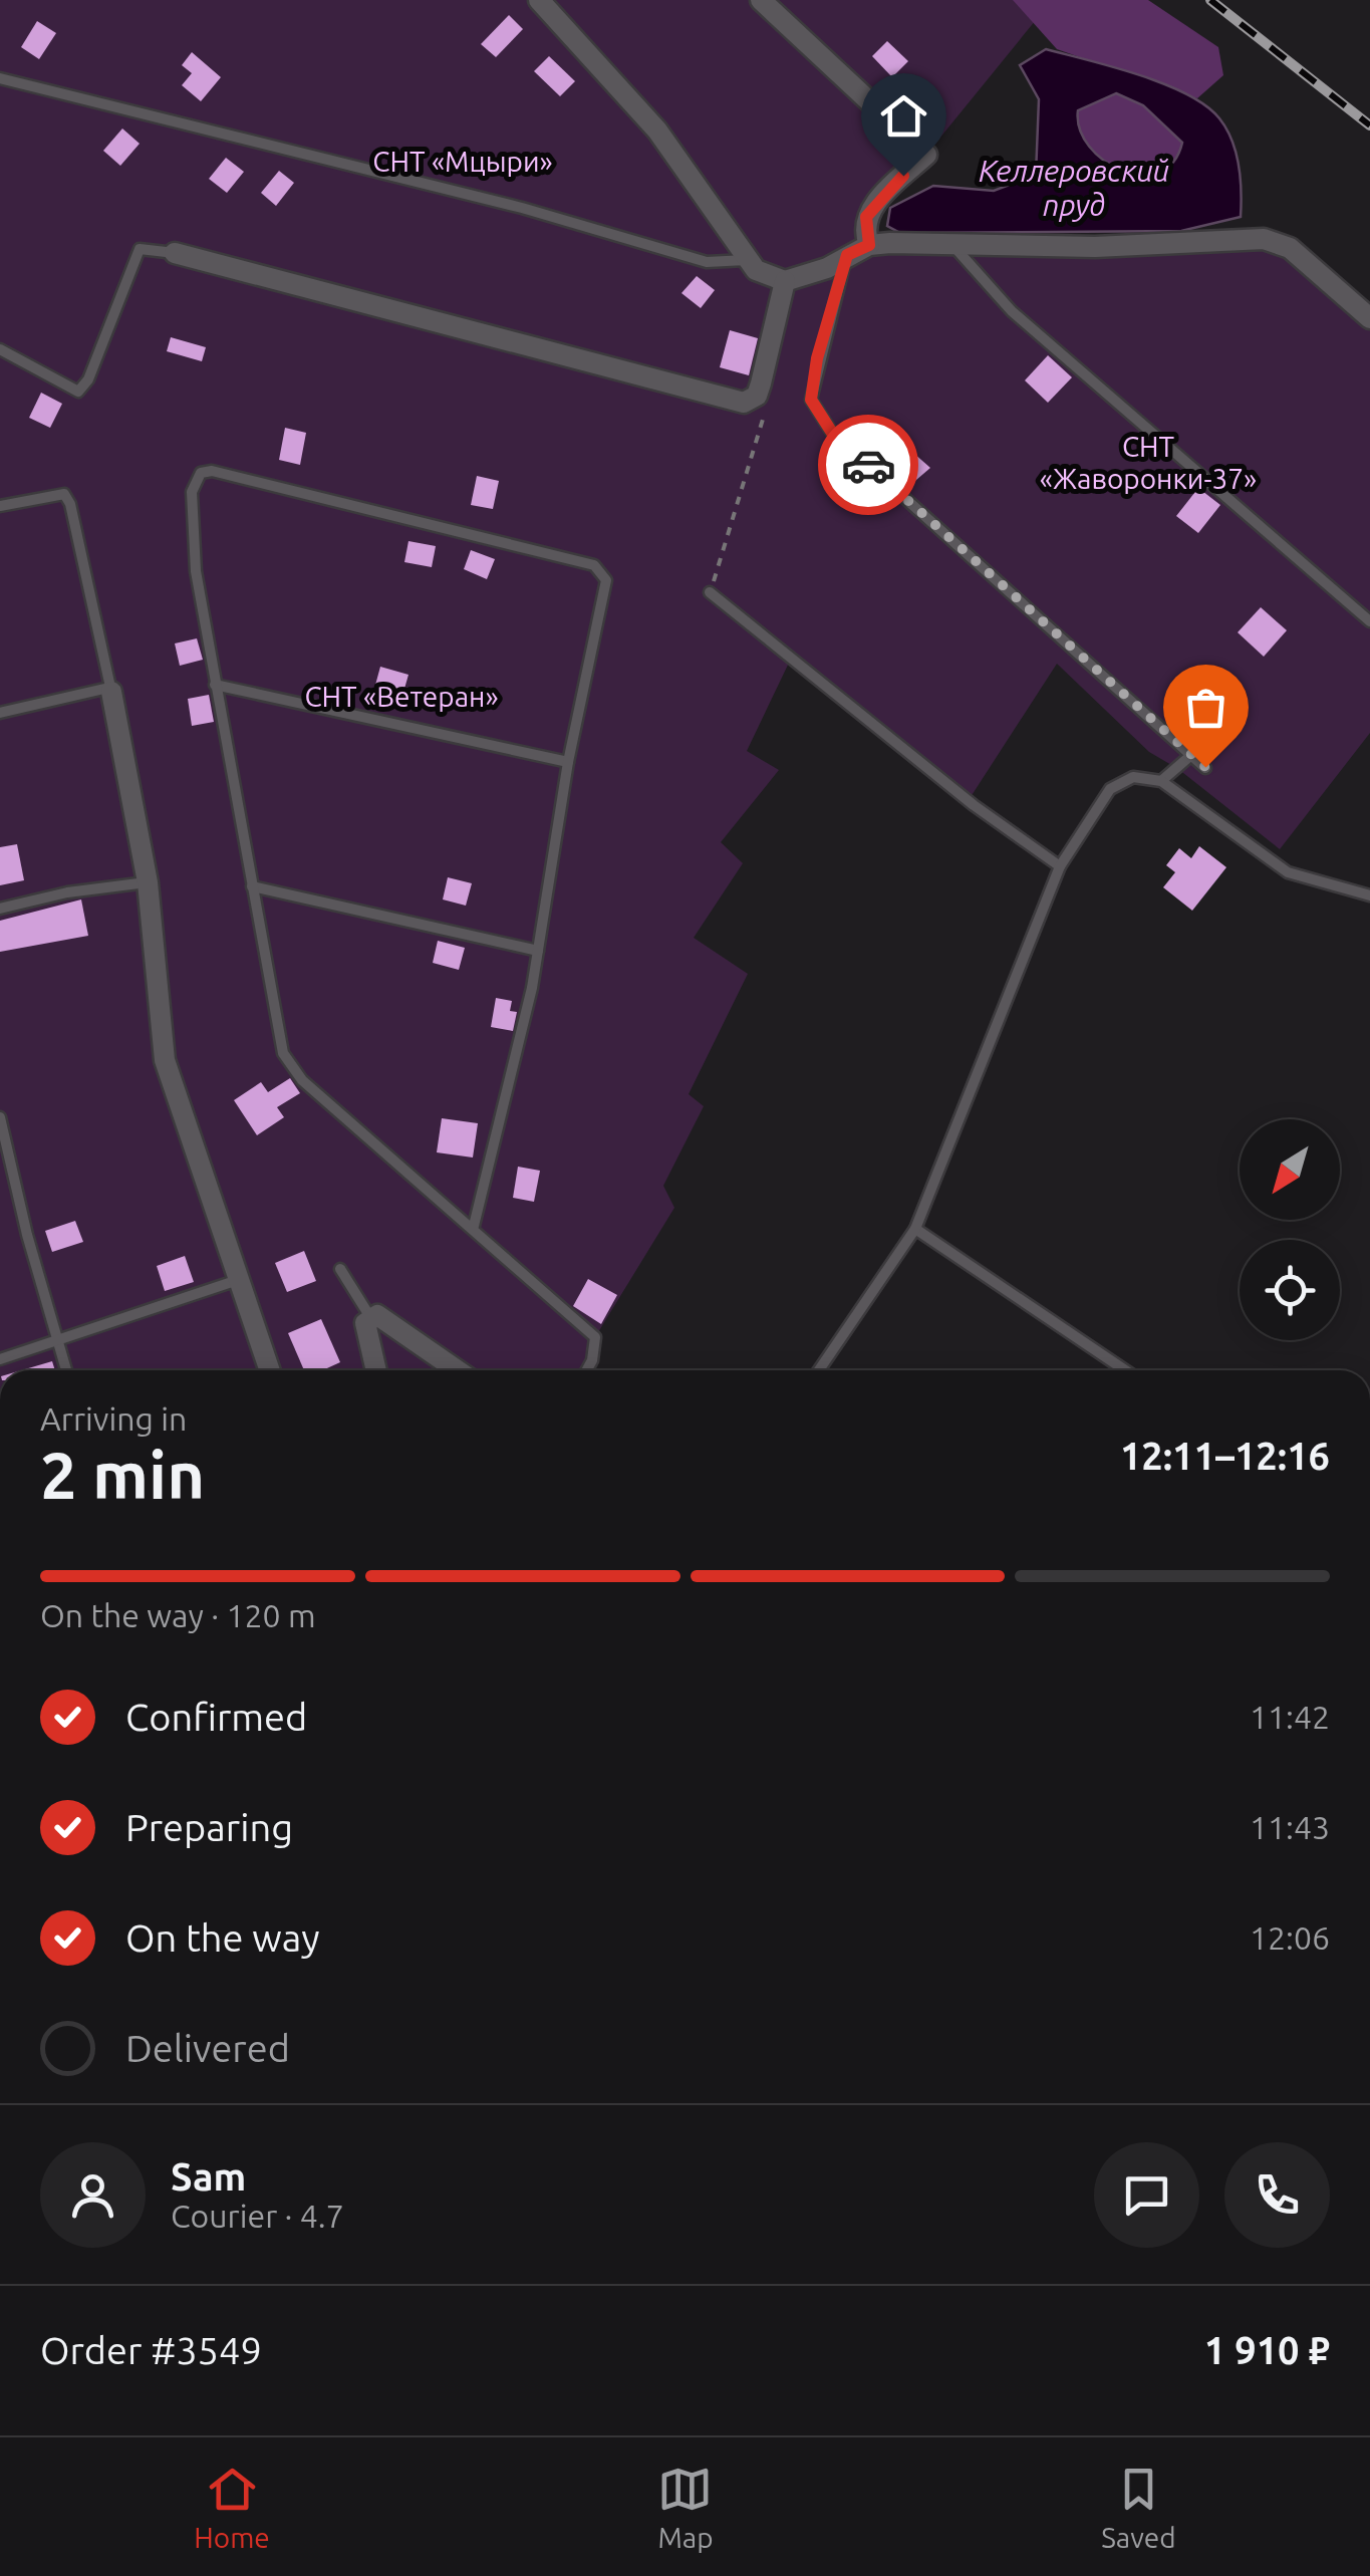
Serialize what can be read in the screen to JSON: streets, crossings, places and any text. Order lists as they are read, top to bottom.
{
  "water": ["Келлеровский пруд"],
  "parks": ["СНТ «Мцыри»", "СНТ «Жаворонки-37»", "СНТ «Ветеран»"],
  "north": "bottom left",
  "page": {
    "heading": ["2 min", "Arriving in", "12:11–12:16"],
    "panel": [
      "Sam",
      "Courier · 4.7",
      "Order #3549",
      "1 910 ₽"
    ],
    "bar": "On the way · 120 m",
    "list": [
      ["Confirmed", "11:42"],
      ["Preparing", "11:43"],
      ["On the way", "12:06"],
      "Delivered"
    ],
    "tabs": ["Home", "Map", "Saved"]
  }
}
